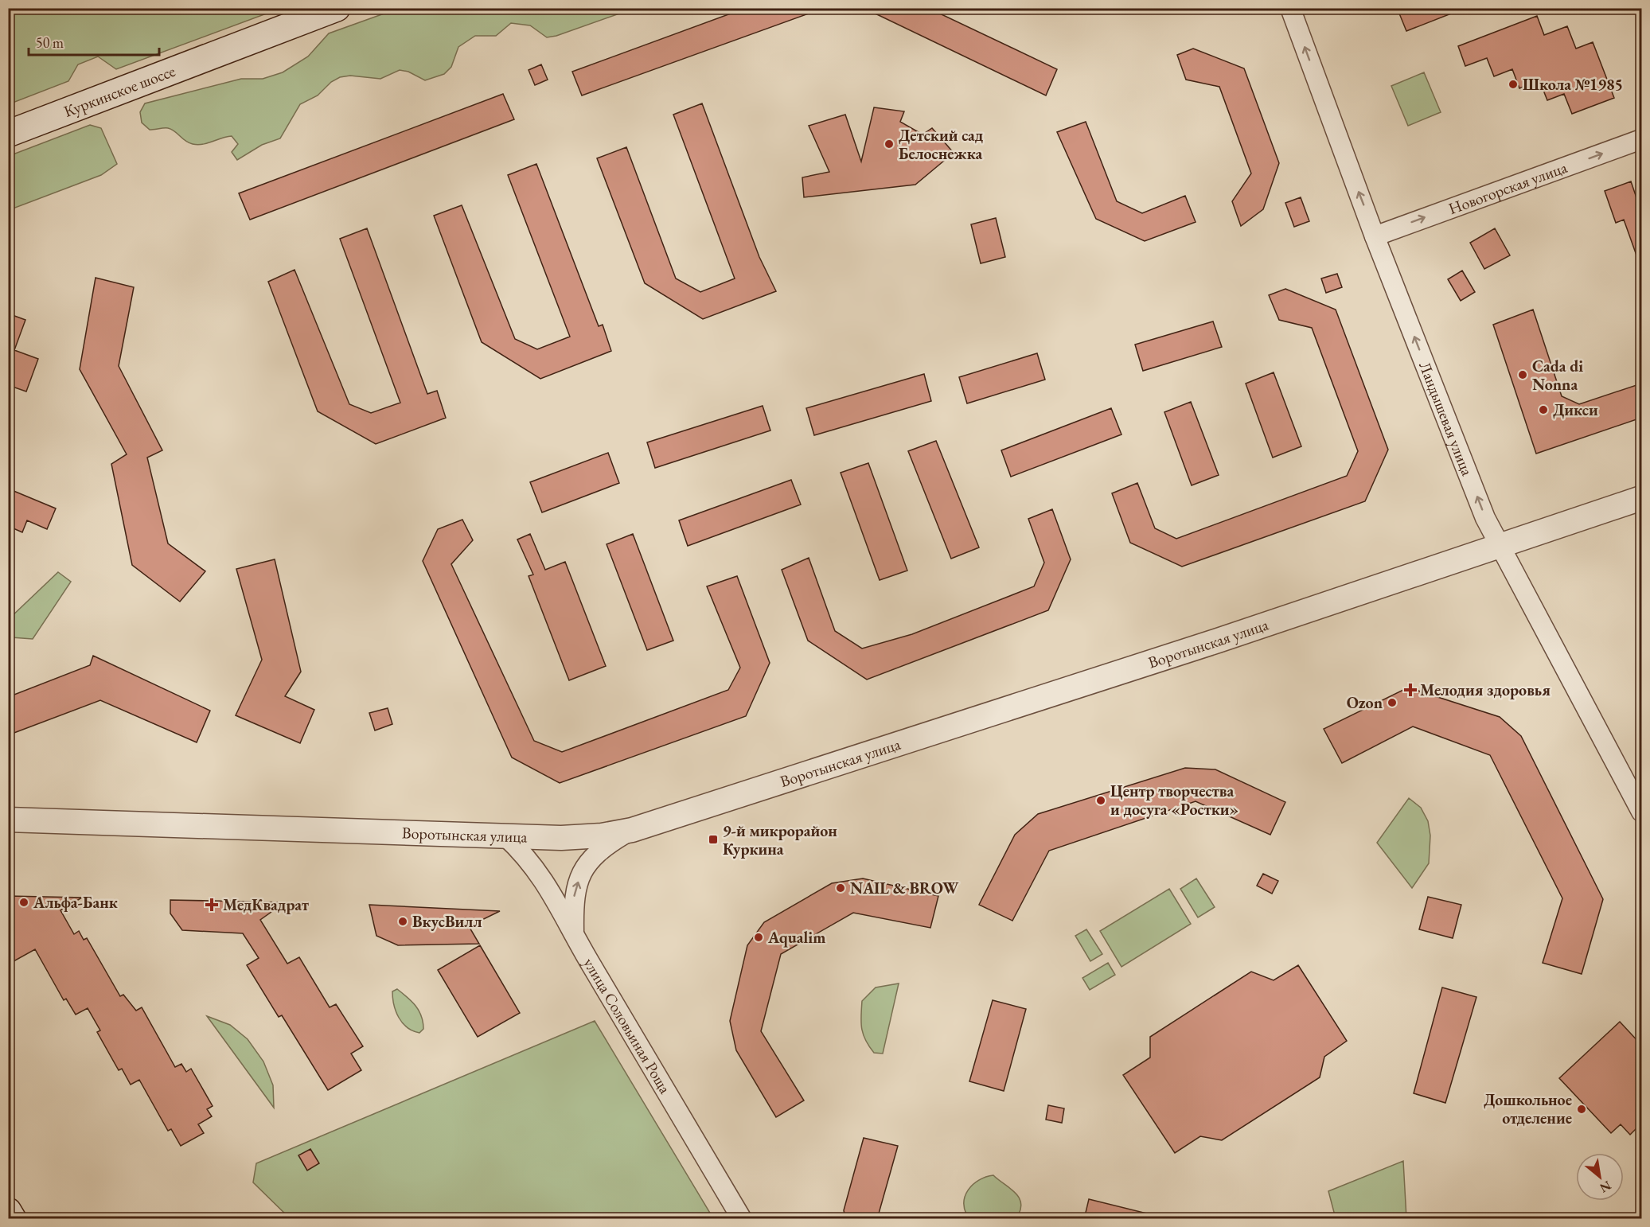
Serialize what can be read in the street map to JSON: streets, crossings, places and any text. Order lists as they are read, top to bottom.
{
  "streets": {
    "main road": ["Куркинское шоссе"],
    "street": [
      "Новогорская улица",
      "Ландышевая улица",
      "Воротынская улица",
      "улица Соловьиная Роща"
    ]
  },
  "crossings": [
    ["Новогорская улица", "Ландышевая улица"],
    ["Ландышевая улица", "Воротынская улица"],
    ["Воротынская улица", "улица Соловьиная Роща"]
  ],
  "one_way": ["Новогорская улица", "Ландышевая улица"],
  "places": {
    "other": [
      "Школа №1985",
      "Детский сад Белоснежка",
      "Cada di Nonna",
      "Дикси",
      "Ozon",
      "Центр творчества и досуга «Ростки»",
      "NAIL & BROW",
      "Альфа-Банк",
      "ВкусВилл",
      "Aqualim",
      "Дошкольное отделение"
    ],
    "health": ["Мелодия здоровья", "МедКвадрат"],
    "transit": ["9-й микрорайон Куркина"]
  },
  "scale_bar": "50 m",
  "north": "bottom right"
}
